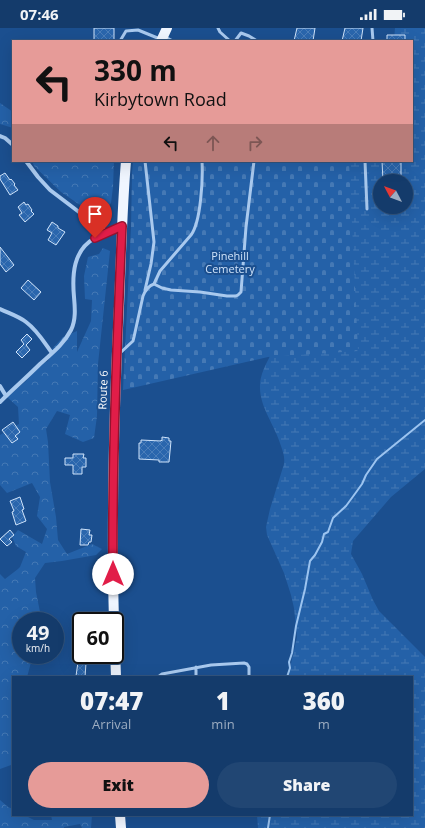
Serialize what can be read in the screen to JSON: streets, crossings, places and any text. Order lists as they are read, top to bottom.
{
  "streets": {
    "main road": ["Route 6"]
  },
  "parks": ["Pinehill Cemetery"],
  "north": "top left",
  "page": {
    "status": "07:46",
    "turn": ["330 m", "Kirbytown Road"],
    "speed": "49 km/h",
    "limit": "60",
    "eta": [
      "07:47",
      "Arrival",
      "1",
      "min",
      "360",
      "m"
    ],
    "buttons": ["Exit", "Share"]
  }
}
